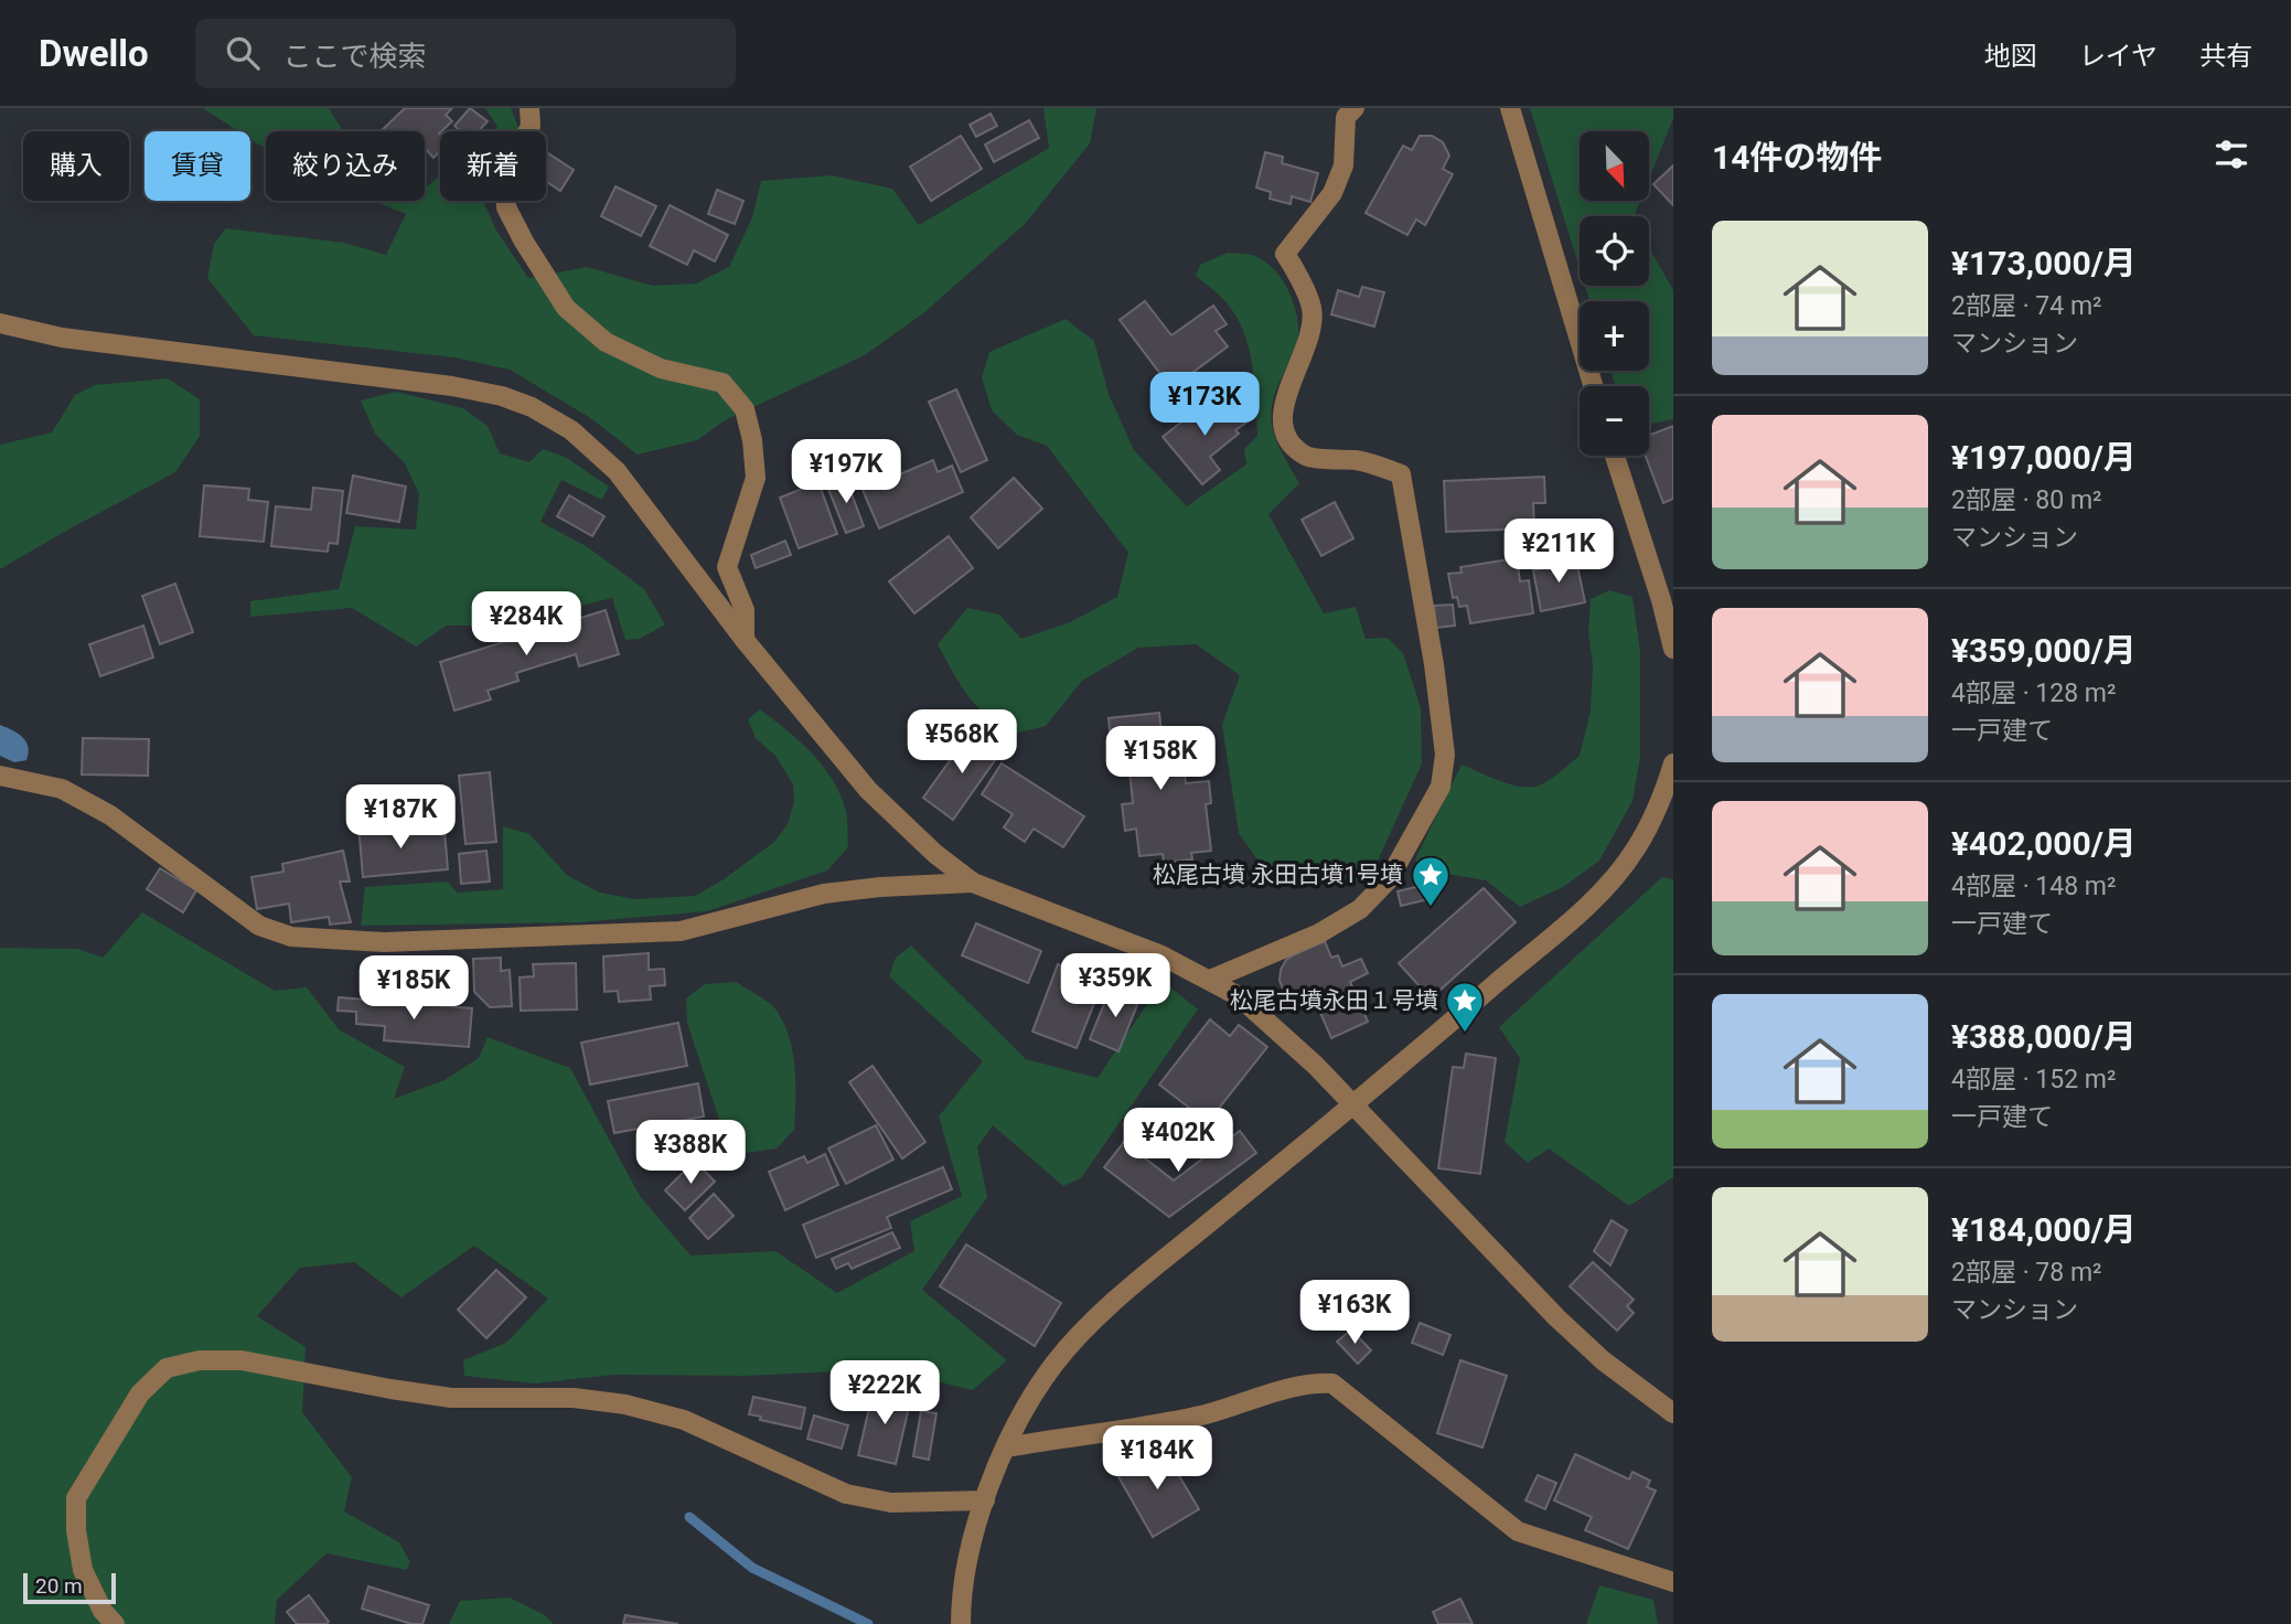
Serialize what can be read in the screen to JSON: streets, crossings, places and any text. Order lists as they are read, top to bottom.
{
  "places": {
    "place": ["松尾古墳 永田古墳1号墳", "松尾古墳永田１号墳"]
  },
  "scale_bar": "20 m",
  "north": "bottom right",
  "page": {
    "header": "Dwello",
    "search": "ここで検索",
    "nav": ["地図", "レイヤ", "共有"],
    "heading": "14件の物件",
    "map_buttons": ["+", "−"],
    "chip": [
      "購入",
      "賃貸",
      "絞り込み",
      "新着"
    ],
    "list": [
      {
        "name": "¥173,000/月",
        "note": "2部屋 · 74 m² · マンション"
      },
      {
        "name": "¥197,000/月",
        "note": "2部屋 · 80 m² · マンション"
      },
      {
        "name": "¥359,000/月",
        "note": "4部屋 · 128 m² · 一戸建て"
      },
      {
        "name": "¥402,000/月",
        "note": "4部屋 · 148 m² · 一戸建て"
      },
      {
        "name": "¥388,000/月",
        "note": "4部屋 · 152 m² · 一戸建て"
      },
      {
        "name": "¥184,000/月",
        "note": "2部屋 · 78 m² · マンション"
      }
    ],
    "price": [
      "¥173K",
      "¥197K",
      "¥211K",
      "¥284K",
      "¥568K",
      "¥158K",
      "¥187K",
      "¥359K",
      "¥185K",
      "¥402K",
      "¥388K",
      "¥163K",
      "¥222K",
      "¥184K"
    ],
    "scale": "20 m"
  }
}
